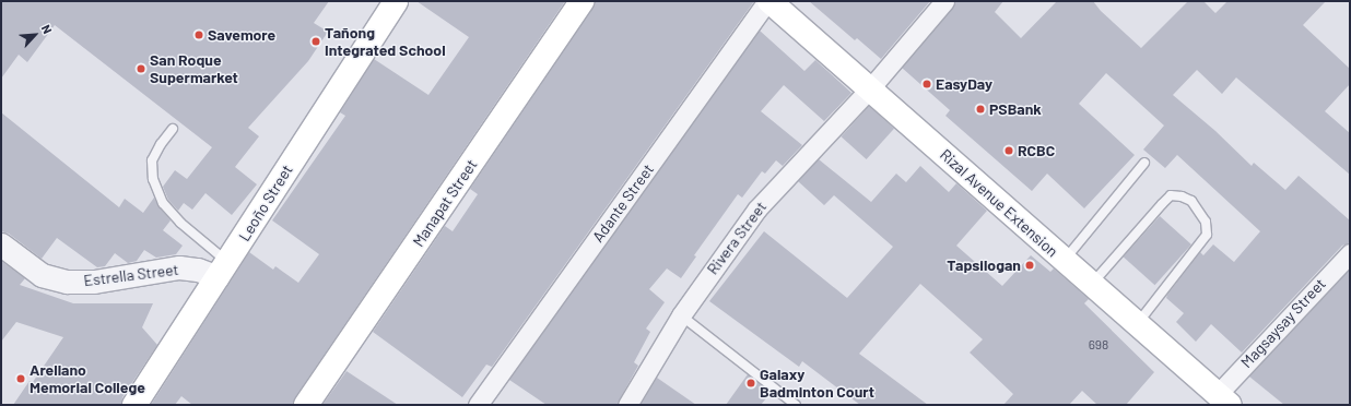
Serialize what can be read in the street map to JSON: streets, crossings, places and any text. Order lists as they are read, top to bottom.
{
  "streets": {
    "main road": ["Leoño Street", "Manapat Street", "Rizal Avenue Extension"],
    "street": [
      "Adante Street",
      "Rivera Street",
      "Estrella Street",
      "Magsaysay Street"
    ]
  },
  "crossings": [
    ["Leoño Street", "Estrella Street"],
    ["Adante Street", "Rizal Avenue Extension"],
    ["Rizal Avenue Extension", "Rivera Street"],
    ["Rizal Avenue Extension", "Magsaysay Street"]
  ],
  "places": [
    "Savemore",
    "Tañong Integrated School",
    "San Roque Supermarket",
    "EasyDay",
    "PSBank",
    "RCBC",
    "Tapsilogan",
    "Arellano Memorial College",
    "Galaxy Badminton Court"
  ],
  "house_numbers": ["698"],
  "north": "top right"
}
